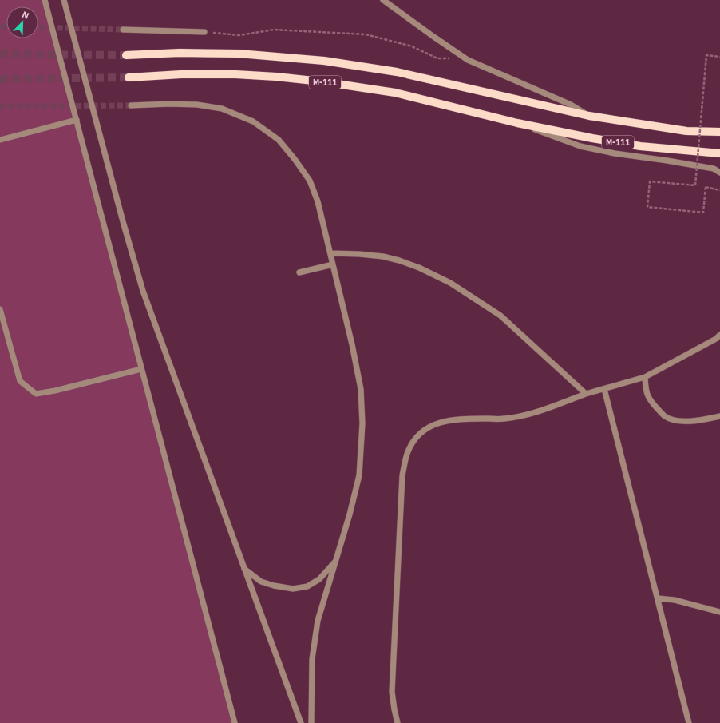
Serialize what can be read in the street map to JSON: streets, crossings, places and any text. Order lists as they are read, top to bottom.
{
  "streets": {
    "main road": ["M-111"]
  },
  "north": "top right"
}
